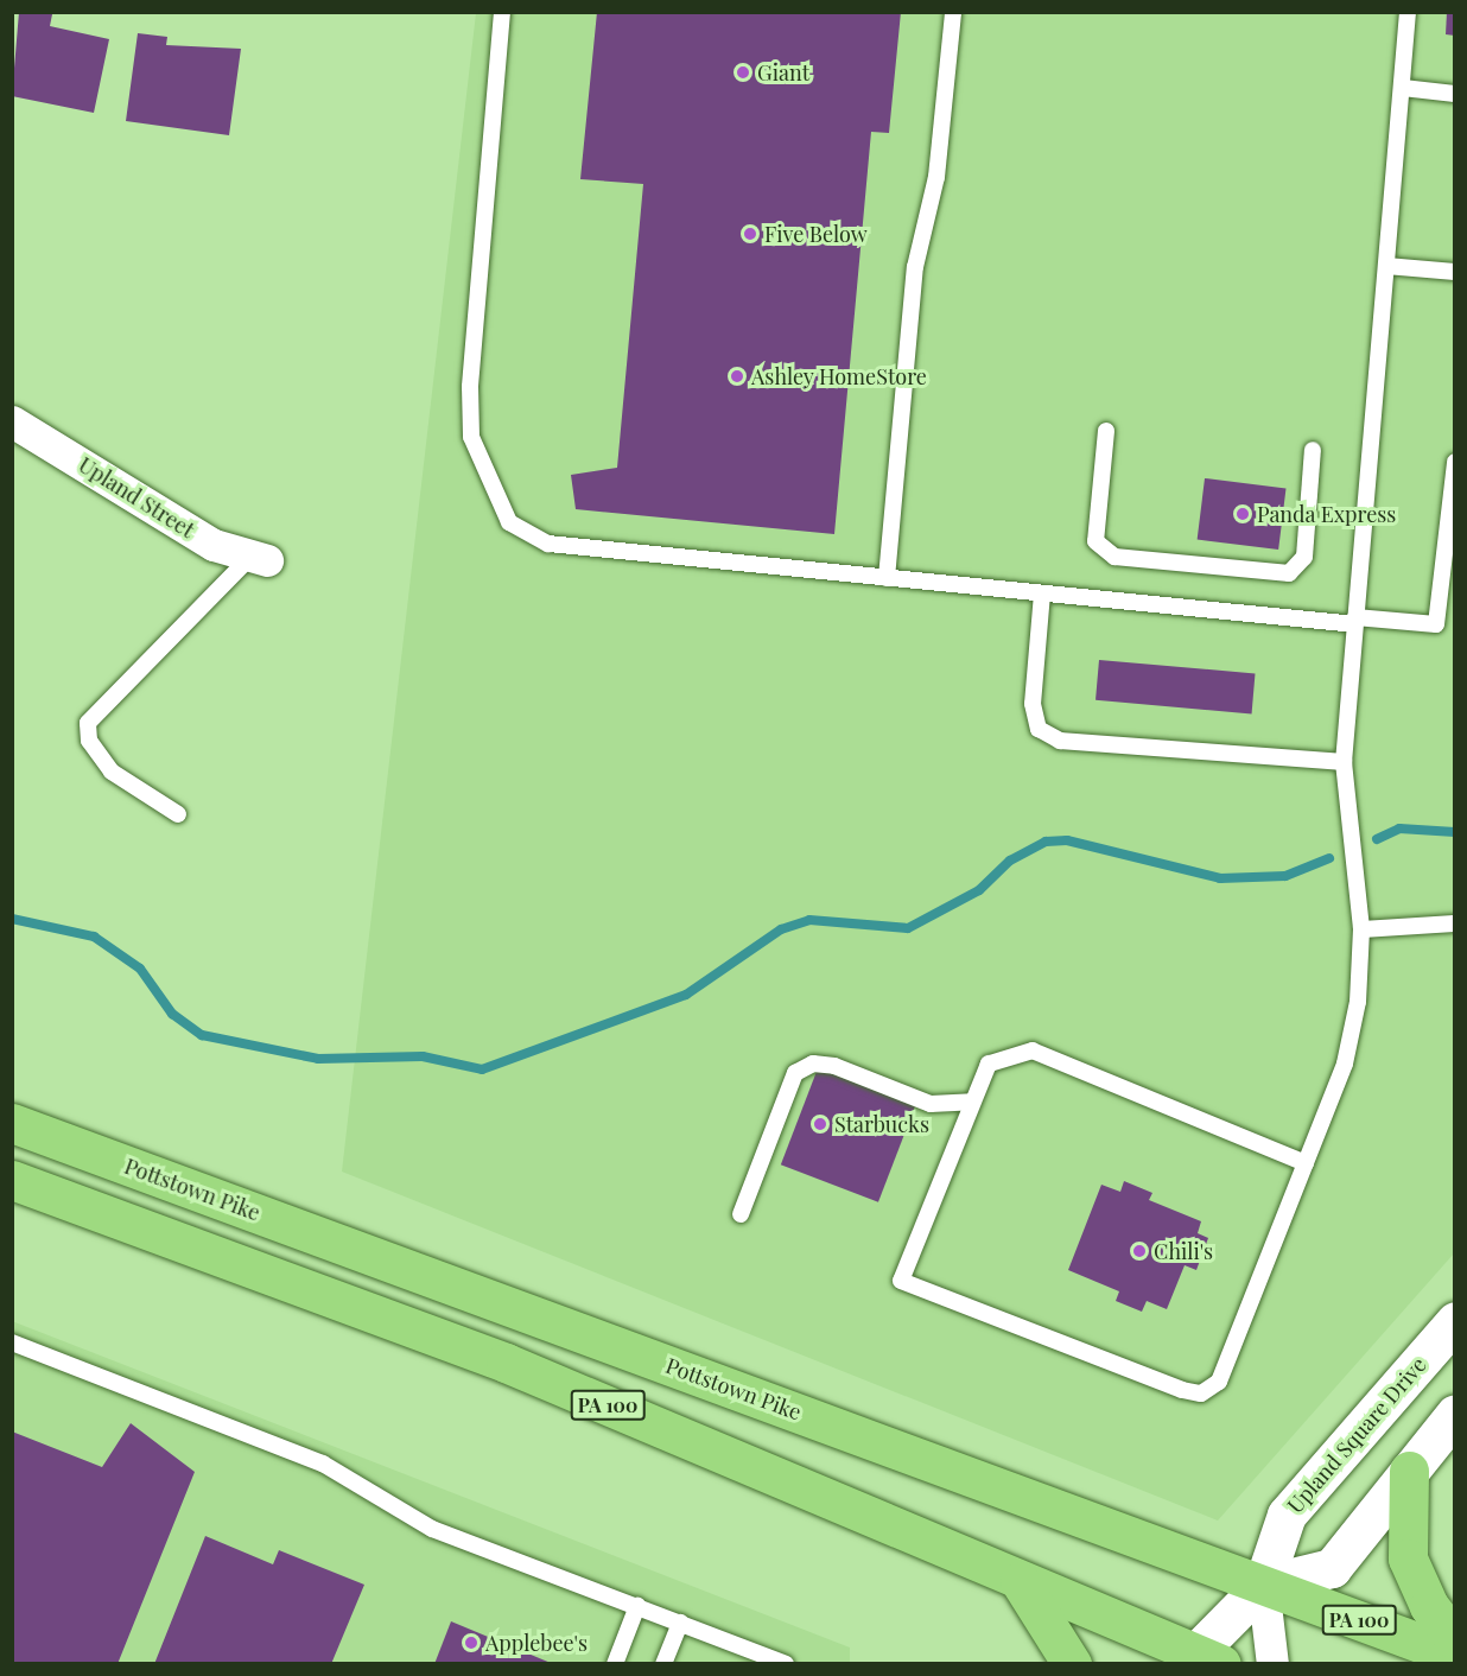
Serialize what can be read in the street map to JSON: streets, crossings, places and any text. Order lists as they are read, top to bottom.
{
  "streets": {
    "highway": ["Pottstown Pike", "PA 100"],
    "street": ["Upland Street", "Upland Square Drive"]
  },
  "crossings": [
    ["Pottstown Pike", "Upland Square Drive"]
  ],
  "places": [
    "Giant",
    "Five Below",
    "Ashley HomeStore",
    "Panda Express",
    "Starbucks",
    "Chili's",
    "Applebee's"
  ]
}
